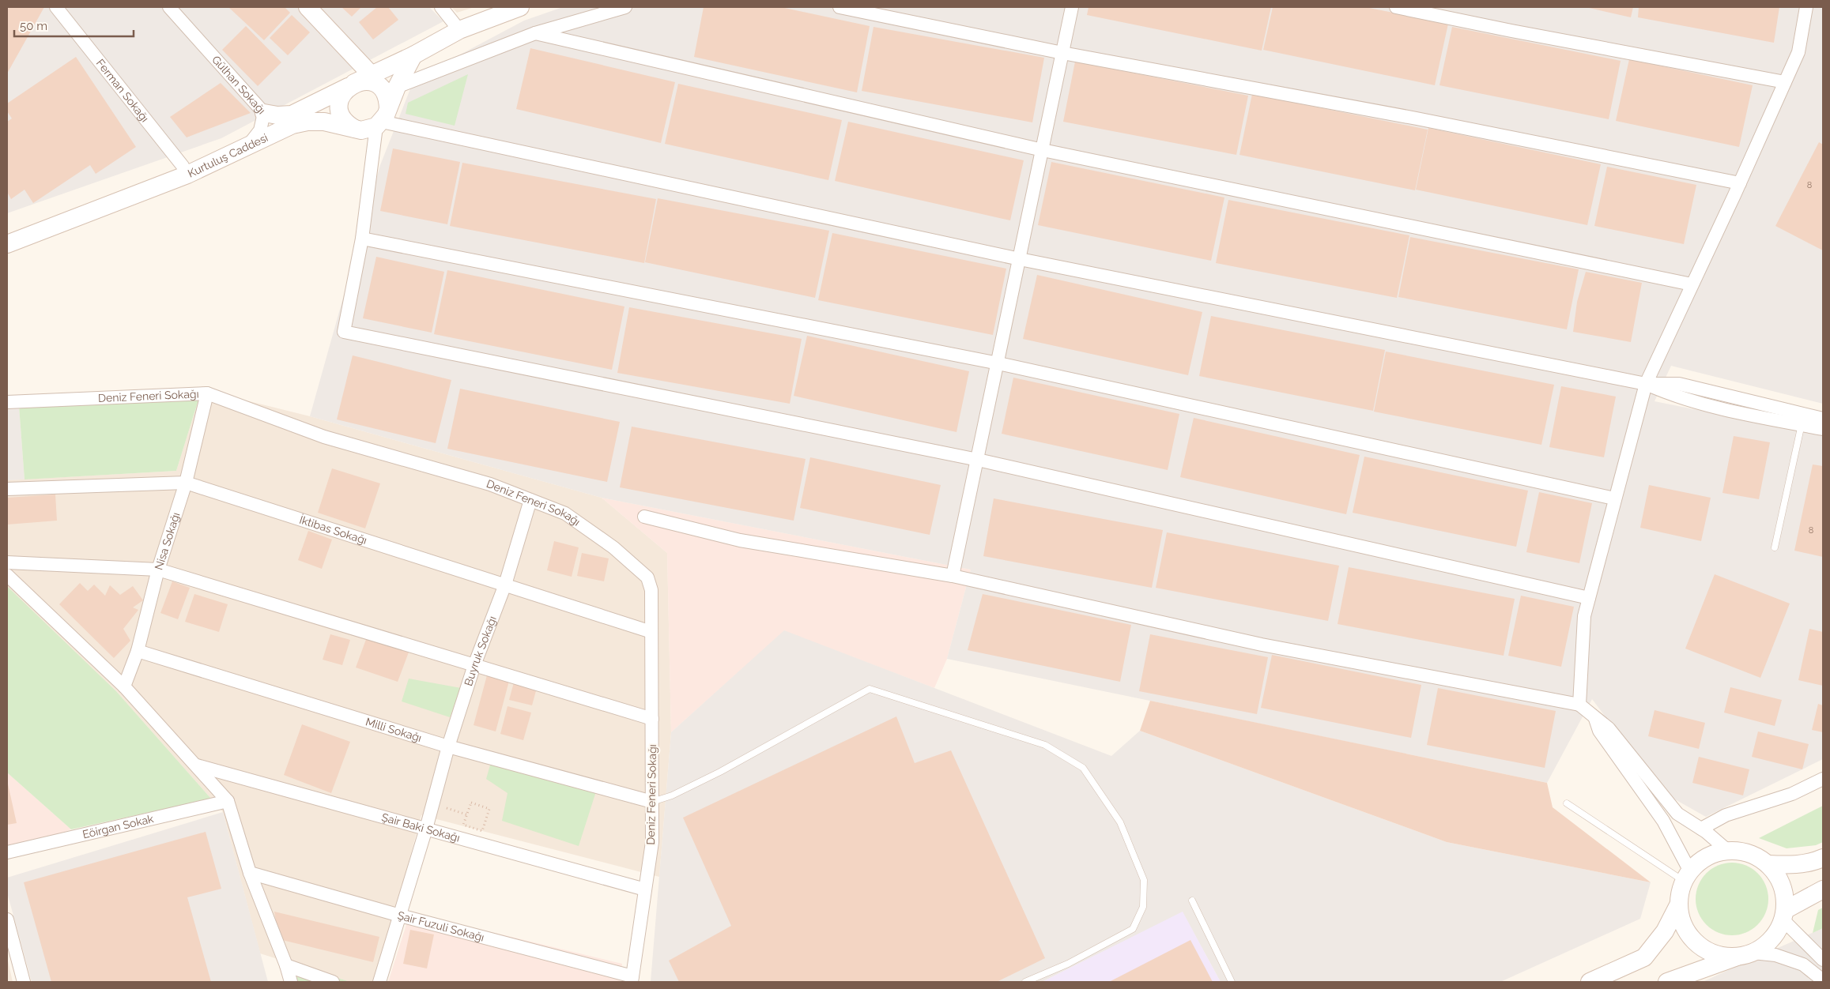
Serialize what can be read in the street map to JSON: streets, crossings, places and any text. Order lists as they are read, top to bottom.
{
  "streets": {
    "main road": ["Gülhan Sokağı", "Kurtuluş Caddesi"],
    "street": [
      "Ferman Sokağı",
      "Deniz Feneri Sokağı",
      "İktibas Sokağı",
      "Nisa Sokağı",
      "Buyruk Sokağı",
      "Milli Sokağı",
      "Eöirgan Sokak",
      "Şair Baki Sokağı",
      "Şair Fuzuli Sokağı"
    ]
  },
  "crossings": [
    ["Gülhan Sokağı", "Kurtuluş Caddesi"],
    ["Ferman Sokağı", "Kurtuluş Caddesi"],
    ["Deniz Feneri Sokağı", "İktibas Sokağı"],
    ["Deniz Feneri Sokağı", "Nisa Sokağı"],
    ["Deniz Feneri Sokağı", "Buyruk Sokağı"],
    ["Deniz Feneri Sokağı", "Milli Sokağı"],
    ["Deniz Feneri Sokağı", "Şair Baki Sokağı"],
    ["Deniz Feneri Sokağı", "Şair Fuzuli Sokağı"],
    ["İktibas Sokağı", "Nisa Sokağı"],
    ["İktibas Sokağı", "Buyruk Sokağı"],
    ["Nisa Sokağı", "Milli Sokağı"],
    ["Buyruk Sokağı", "Milli Sokağı"],
    ["Buyruk Sokağı", "Şair Baki Sokağı"],
    ["Buyruk Sokağı", "Şair Fuzuli Sokağı"]
  ],
  "house_numbers": ["8", "8"],
  "scale_bar": "50 m"
}
